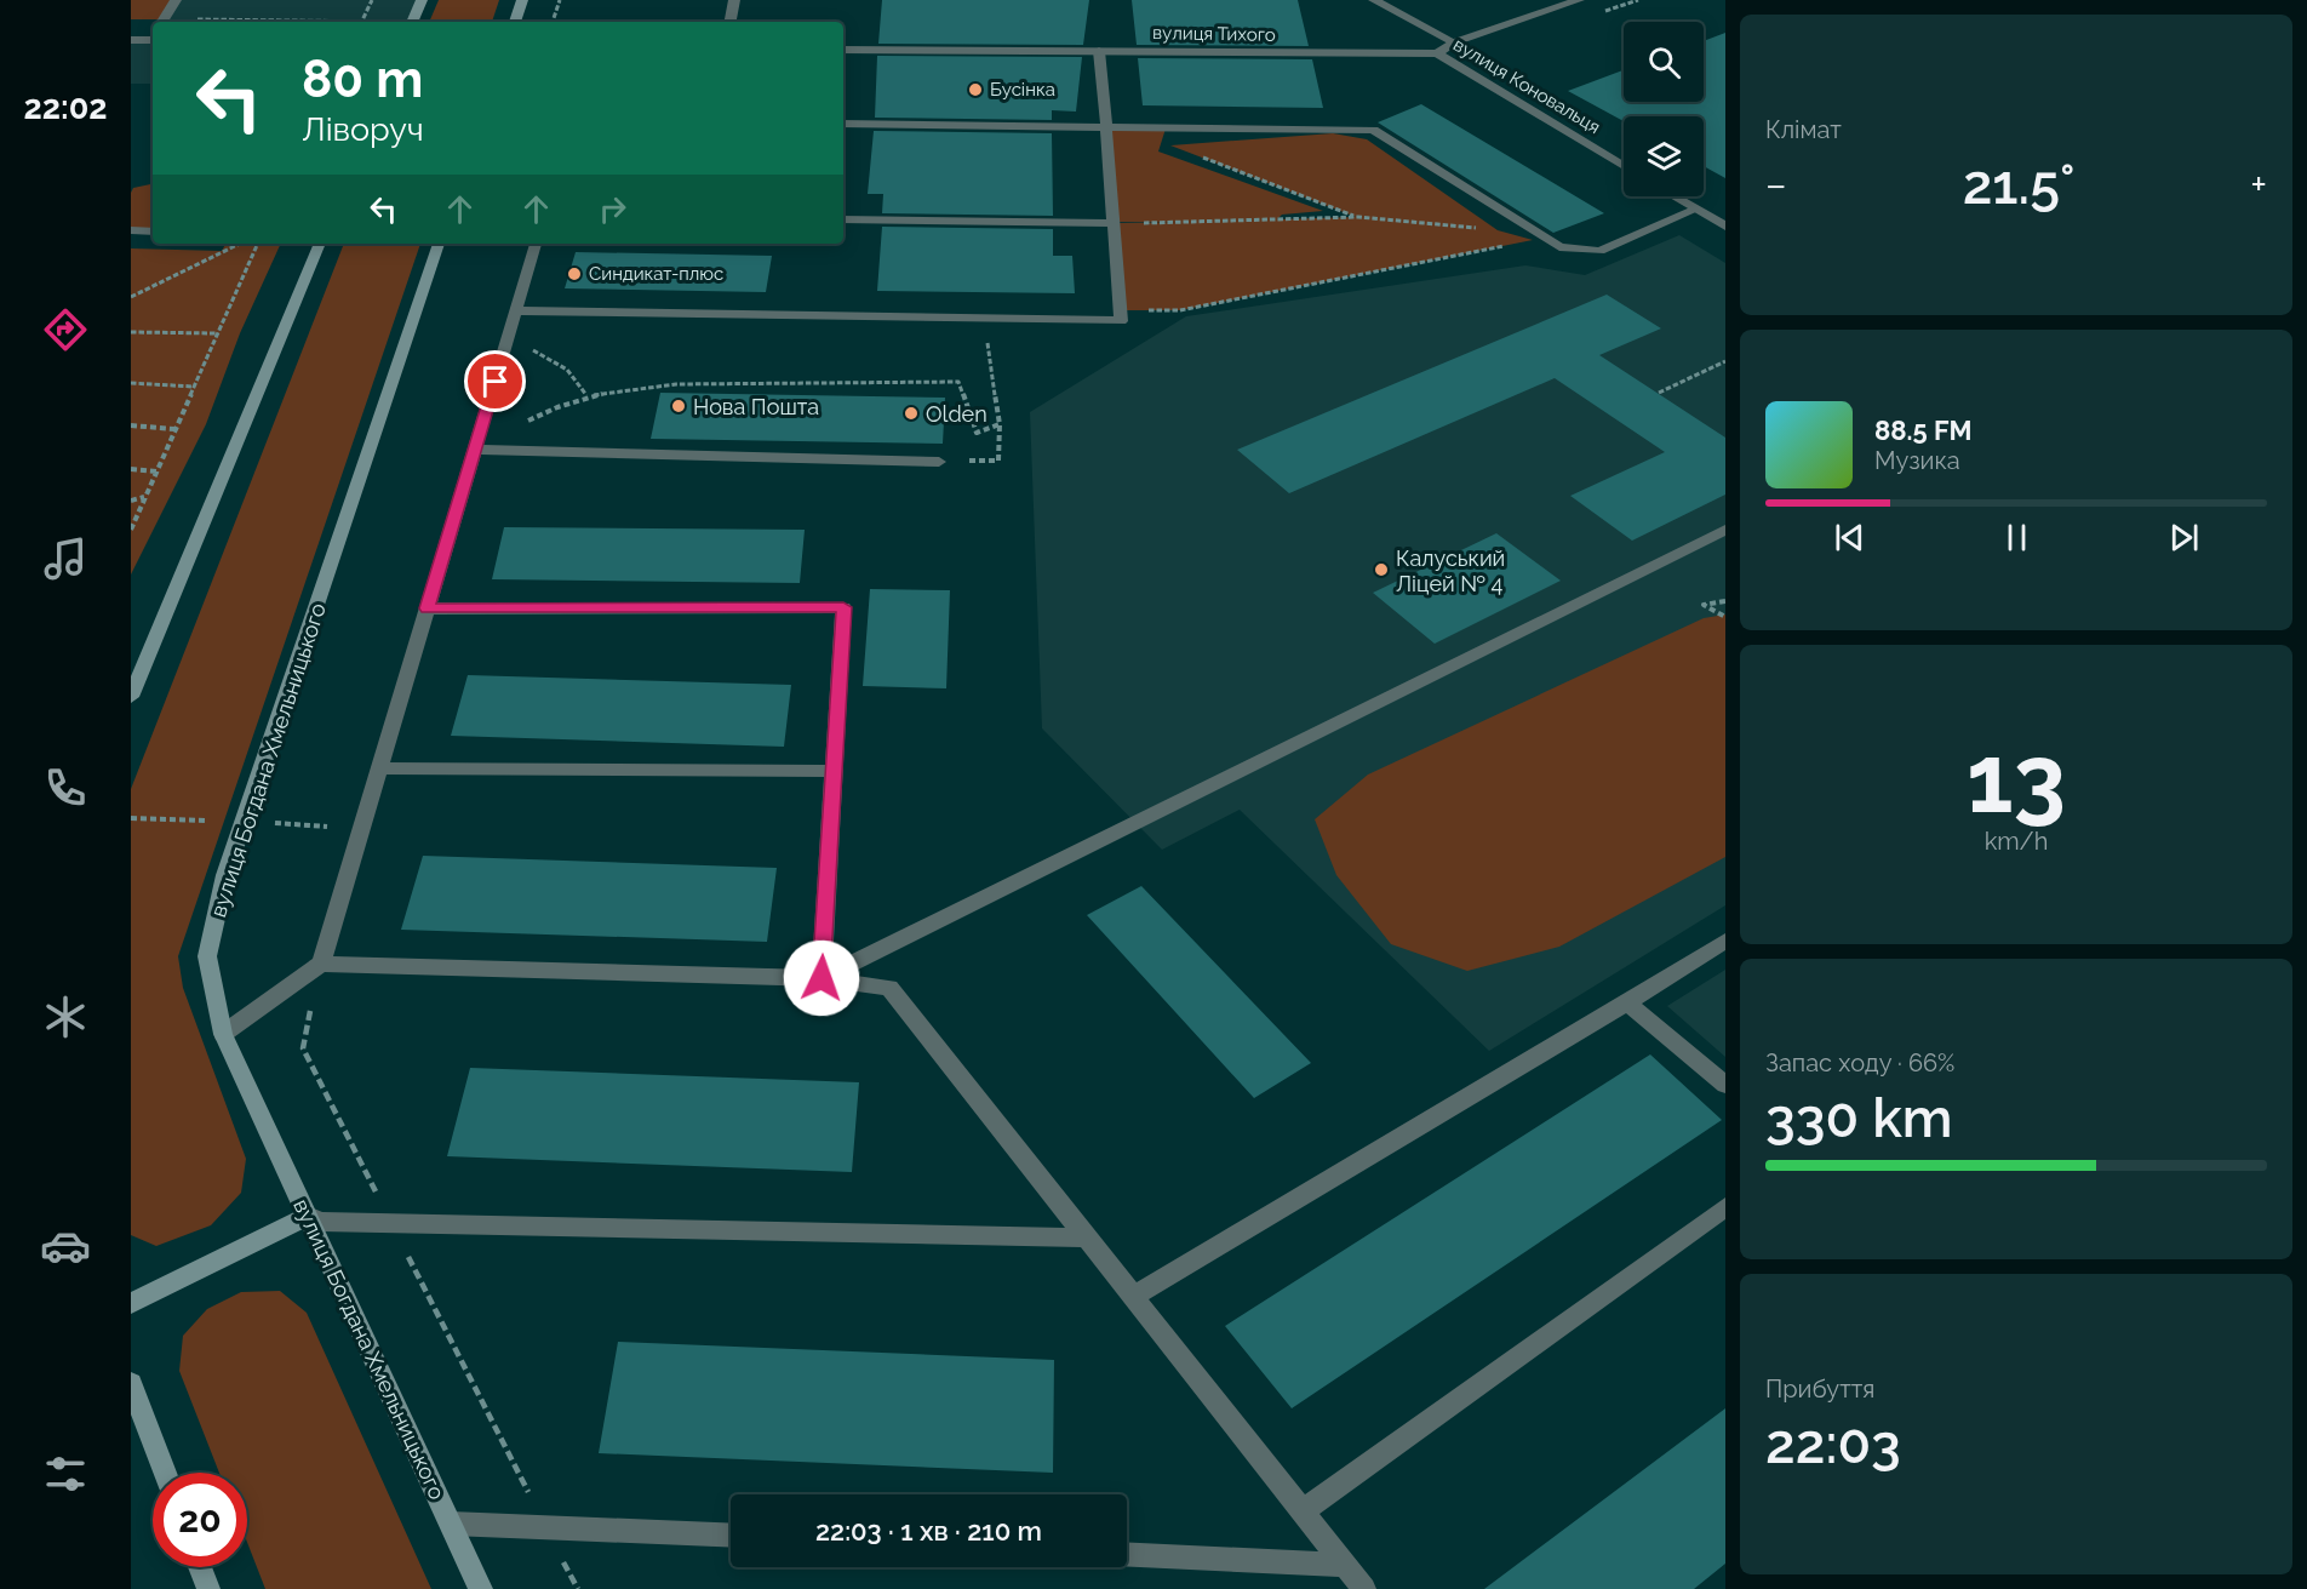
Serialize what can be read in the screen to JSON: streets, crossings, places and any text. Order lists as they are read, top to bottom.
{
  "streets": {
    "street": ["вулиця Тихого", "вулиця Коновальця", "вулиця Богдана Хмельницького"]
  },
  "crossings": [
    ["вулиця Тихого", "вулиця Коновальця"]
  ],
  "places": [
    "Бусінка",
    "Синдикат-плюс",
    "Нова Пошта",
    "Olden",
    "Калуський Ліцей № 4"
  ],
  "page": {
    "tabs": "22:02",
    "tile": [
      "Клімат",
      ["13", "km/h"],
      ["Запас ходу · 66%", "330 km"],
      ["Прибуття", "22:03"]
    ],
    "turn": ["80 m", "Ліворуч"],
    "heat": ["−", "21.5°", "+"],
    "song": ["88.5 FM", "Музика"],
    "limit": "20",
    "trip": "22:03 · 1 хв · 210 m"
  }
}
